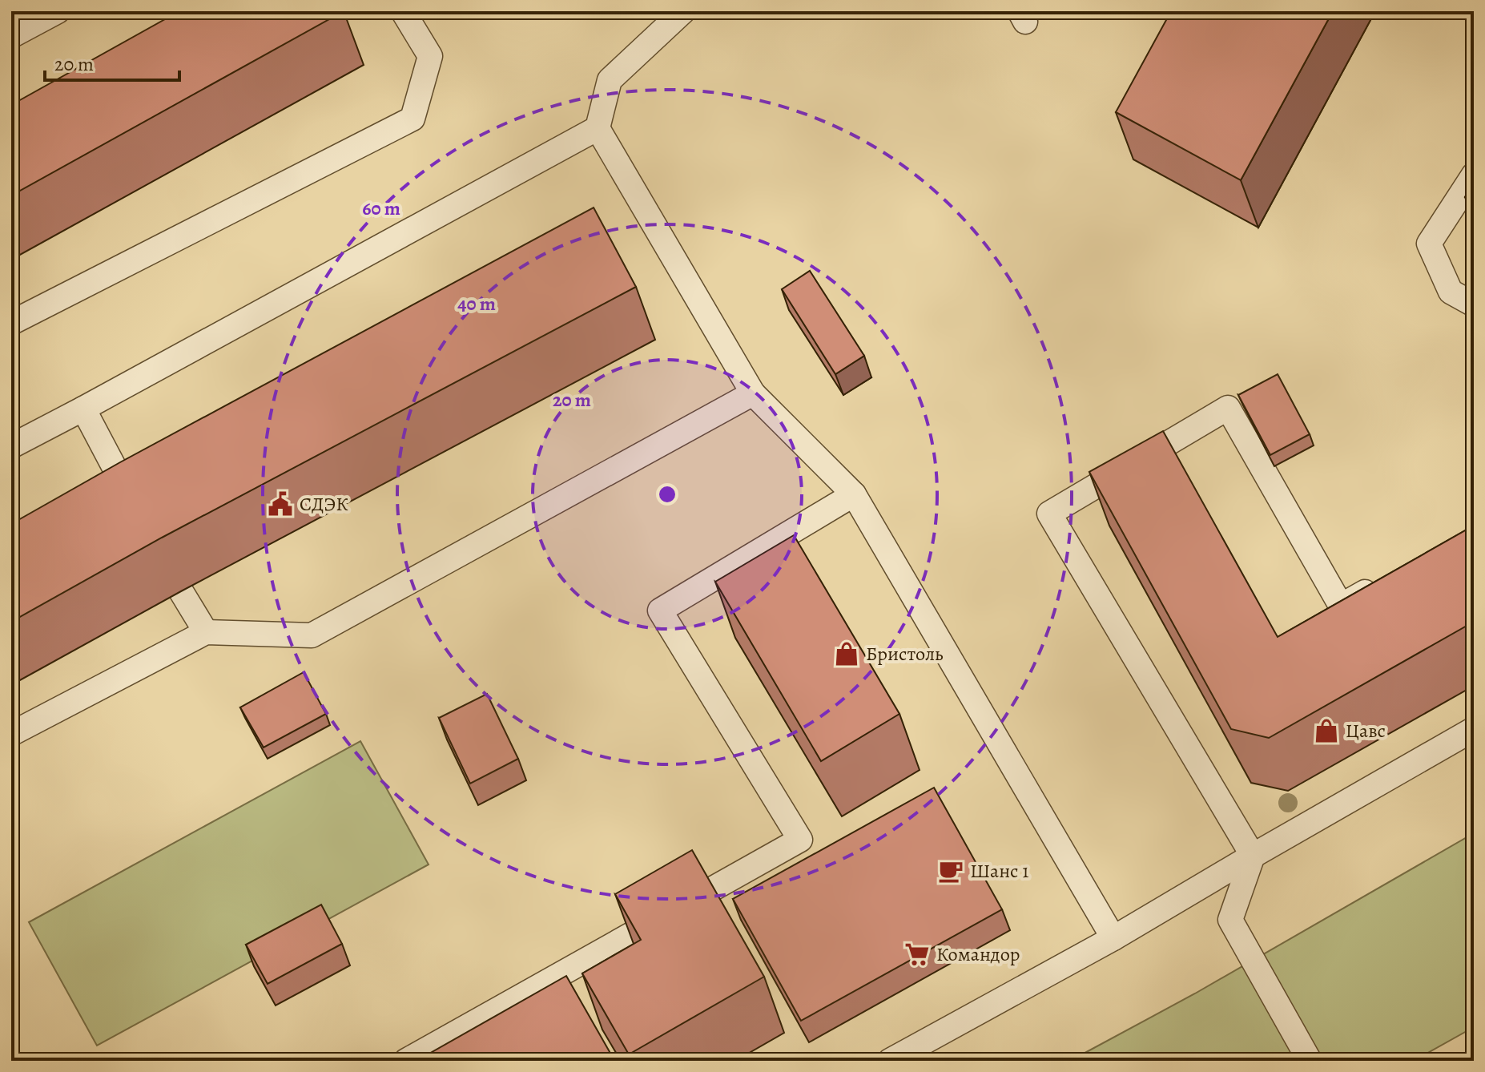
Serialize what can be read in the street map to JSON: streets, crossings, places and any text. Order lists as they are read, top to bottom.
{
  "places": {
    "public building": ["СДЭК"],
    "shop": ["Бристоль", "Цавс"],
    "cafe": ["Шанс 1"],
    "supermarket": ["Командор"]
  },
  "scale_bar": "20 m",
  "rings": ["60 m", "40 m", "20 m"]
}
